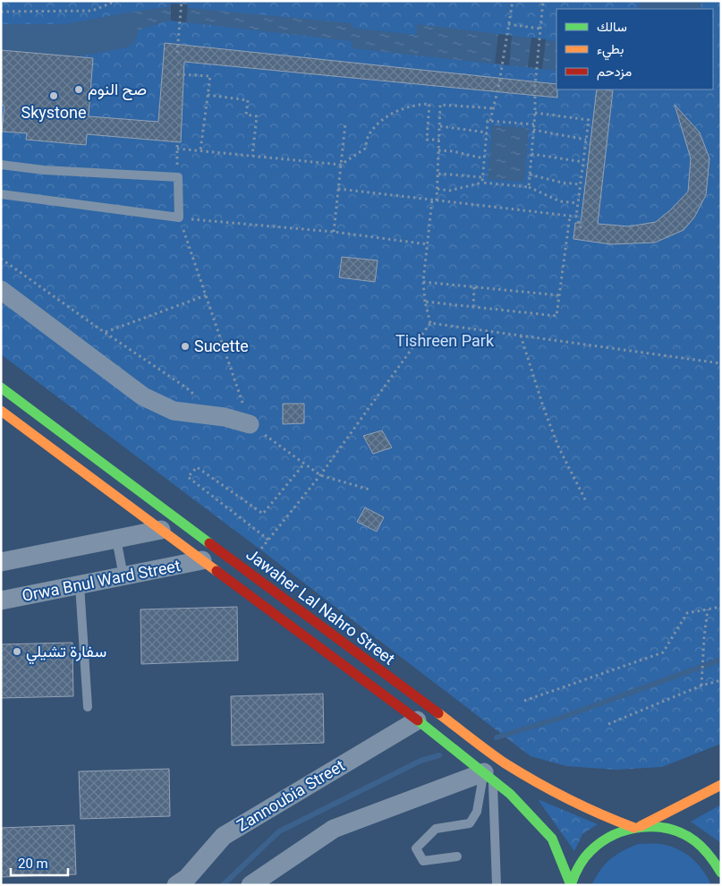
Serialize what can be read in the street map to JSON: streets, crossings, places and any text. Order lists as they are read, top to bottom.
{
  "streets": {
    "main road": ["Jawaher Lal Nahro Street"],
    "street": ["Orwa Bnul Ward Street", "Zannoubia Street"]
  },
  "crossings": [
    ["Orwa Bnul Ward Street", "Jawaher Lal Nahro Street"],
    ["Jawaher Lal Nahro Street", "Zannoubia Street"]
  ],
  "parks": ["Tishreen Park"],
  "places": [
    "صح النوم",
    "Skystone",
    "Sucette",
    "سفارة تشيلي"
  ],
  "legend": ["سالك", "بطيء", "مزدحم"],
  "scale_bar": "20 m"
}
